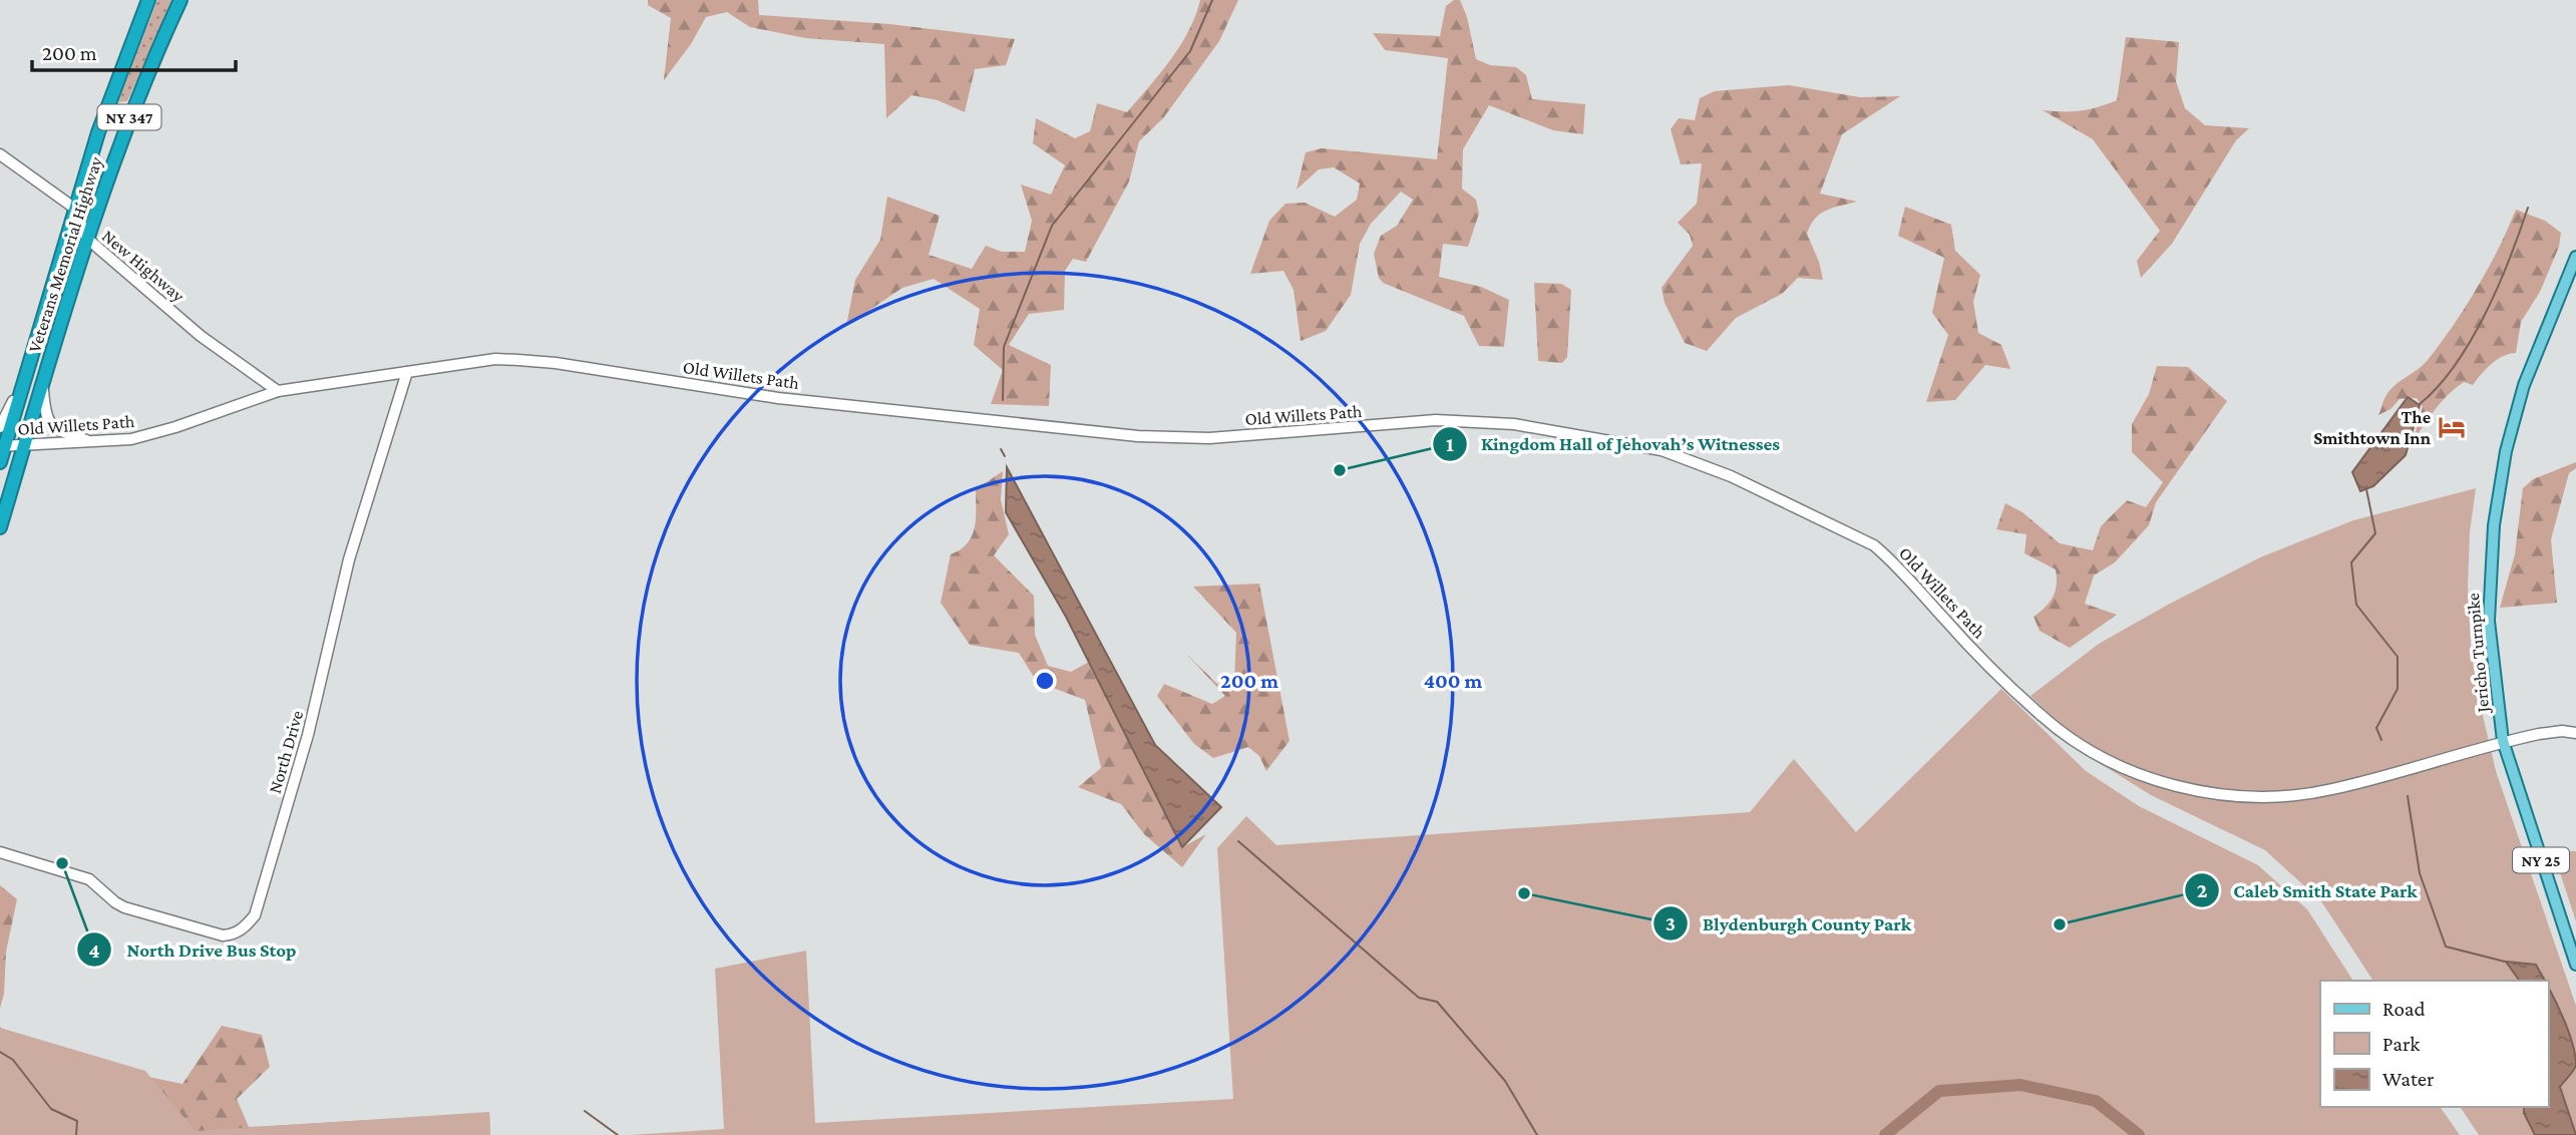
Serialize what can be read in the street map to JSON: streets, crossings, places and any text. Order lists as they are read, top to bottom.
{
  "streets": {
    "highway": ["NY 347", "Veterans Memorial Highway"],
    "main road": [
      "New Highway",
      "Old Willets Path",
      "Jericho Turnpike",
      "North Drive",
      "NY 25"
    ]
  },
  "crossings": [
    ["Veterans Memorial Highway", "New Highway"],
    ["Veterans Memorial Highway", "Old Willets Path"],
    ["New Highway", "Old Willets Path"],
    ["Old Willets Path", "Jericho Turnpike"],
    ["Old Willets Path", "North Drive"]
  ],
  "places": {
    "hotel": ["The Smithtown Inn"],
    "other": [
      "Kingdom Hall of Jehovah’s Witnesses",
      "North Drive Bus Stop",
      "Blydenburgh County Park",
      "Caleb Smith State Park"
    ]
  },
  "legend": ["Road", "Park", "Water"],
  "scale_bar": "200 m",
  "rings": ["200 m", "400 m"]
}
